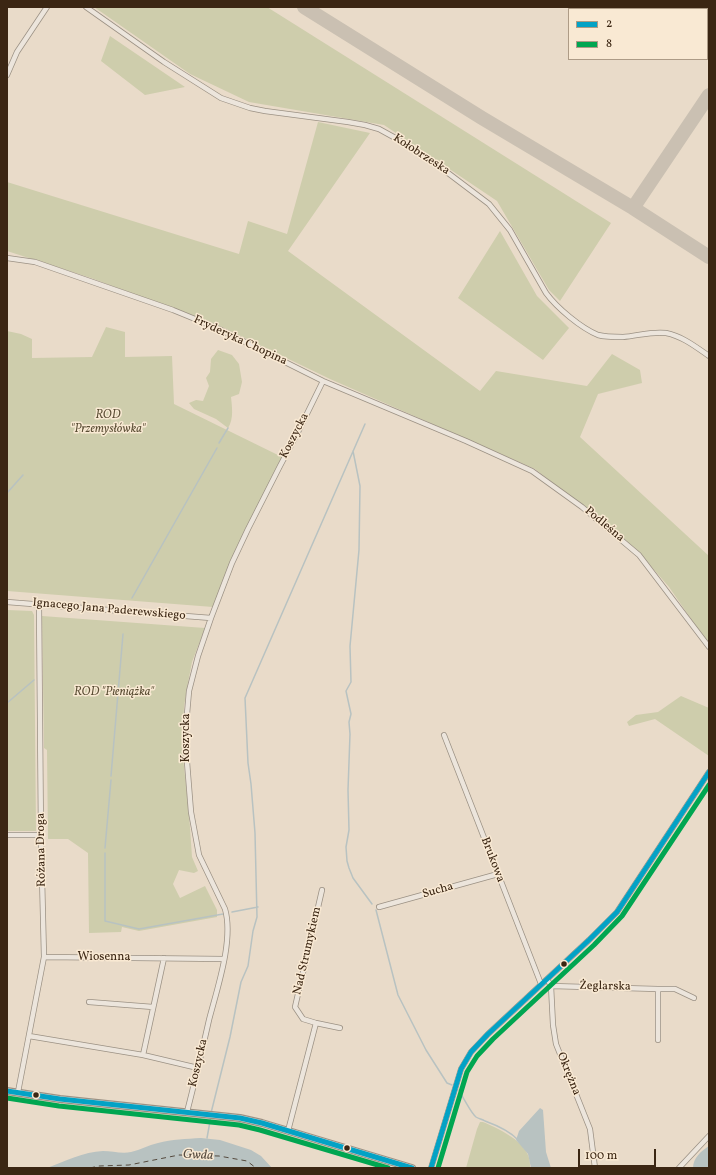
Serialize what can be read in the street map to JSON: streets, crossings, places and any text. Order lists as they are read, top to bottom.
{
  "streets": {
    "street": [
      "Kołobrzeska",
      "Fryderyka Chopina",
      "Koszycka",
      "Podleśna",
      "Ignacego Jana Paderewskiego",
      "Różana Droga",
      "Brukowa",
      "Sucha",
      "Nad Strumykiem",
      "Wiosenna",
      "Żeglarska",
      "Okrężna"
    ]
  },
  "crossings": [
    ["Fryderyka Chopina", "Koszycka"],
    ["Fryderyka Chopina", "Podleśna"],
    ["Koszycka", "Ignacego Jana Paderewskiego"],
    ["Koszycka", "Wiosenna"],
    ["Ignacego Jana Paderewskiego", "Różana Droga"],
    ["Różana Droga", "Wiosenna"],
    ["Brukowa", "Sucha"],
    ["Żeglarska", "Okrężna"]
  ],
  "water": ["Gwda"],
  "parks": ["ROD \"Przemysłówka\"", "ROD \"Pieniążka\""],
  "lines": ["transit line 2", "transit line 8"],
  "legend": ["2", "8"],
  "scale_bar": "100 m"
}
